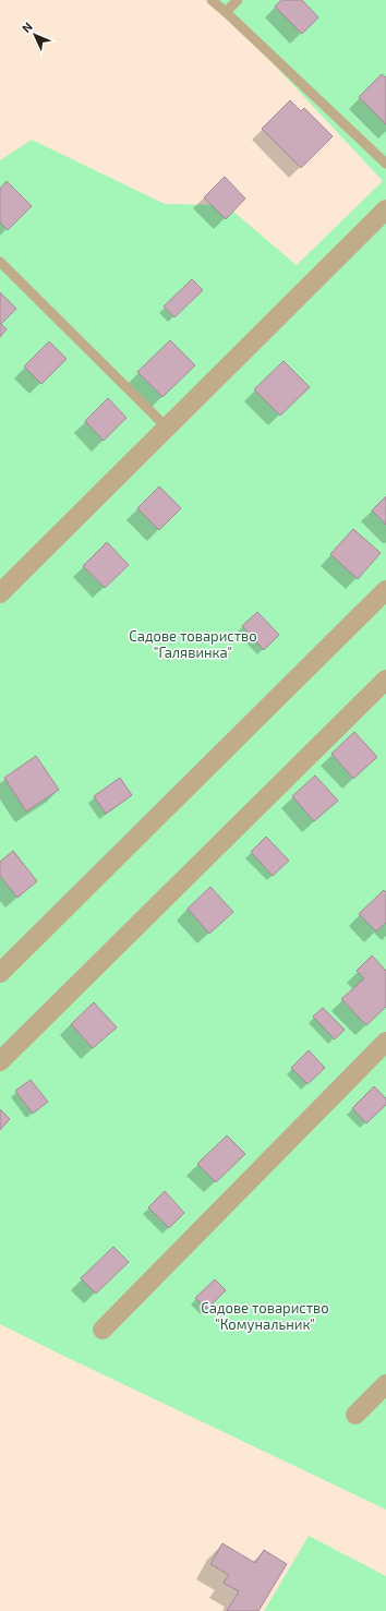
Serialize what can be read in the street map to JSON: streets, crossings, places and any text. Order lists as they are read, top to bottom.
{
  "parks": ["Садове товариство \"Галявинка\"", "Садове товариство \"Комунальник\""],
  "north": "top left"
}
